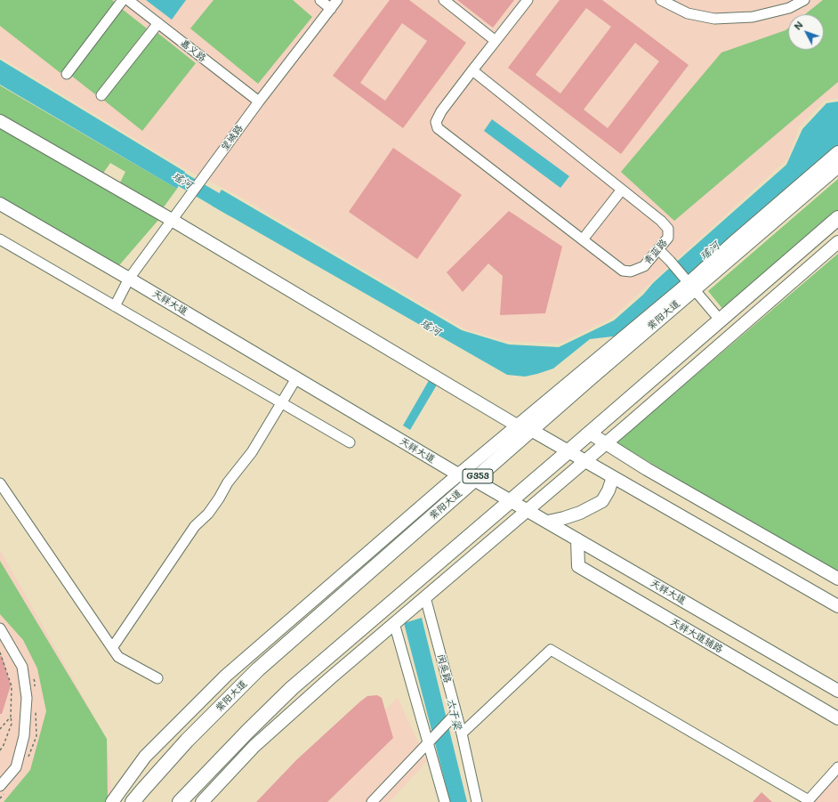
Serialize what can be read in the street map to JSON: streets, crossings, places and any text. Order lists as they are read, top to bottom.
{
  "streets": {
    "highway": ["紫阳大道", "G353"],
    "main road": ["天祥大道", "天祥大道辅路"],
    "street": [
      "嘉义路",
      "望城路",
      "青蓝路",
      "闵吴路"
    ]
  },
  "crossings": [
    ["嘉义路", "望城路"],
    ["望城路", "天祥大道"],
    ["天祥大道", "紫阳大道"],
    ["天祥大道", "天祥大道辅路"]
  ],
  "water": ["瑶河", "六干梁"],
  "north": "top left"
}
